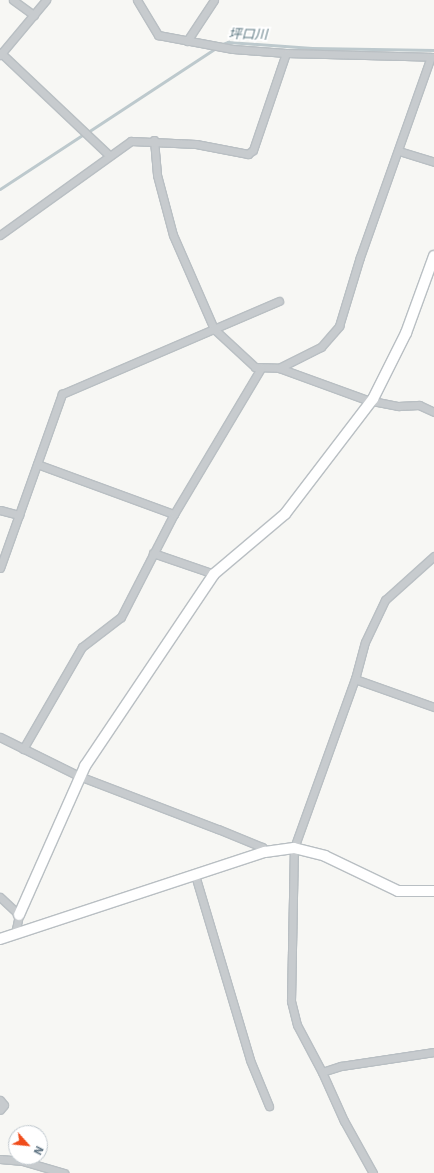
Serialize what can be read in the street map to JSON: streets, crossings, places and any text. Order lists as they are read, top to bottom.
{
  "water": ["坪口川"],
  "north": "bottom right"
}
